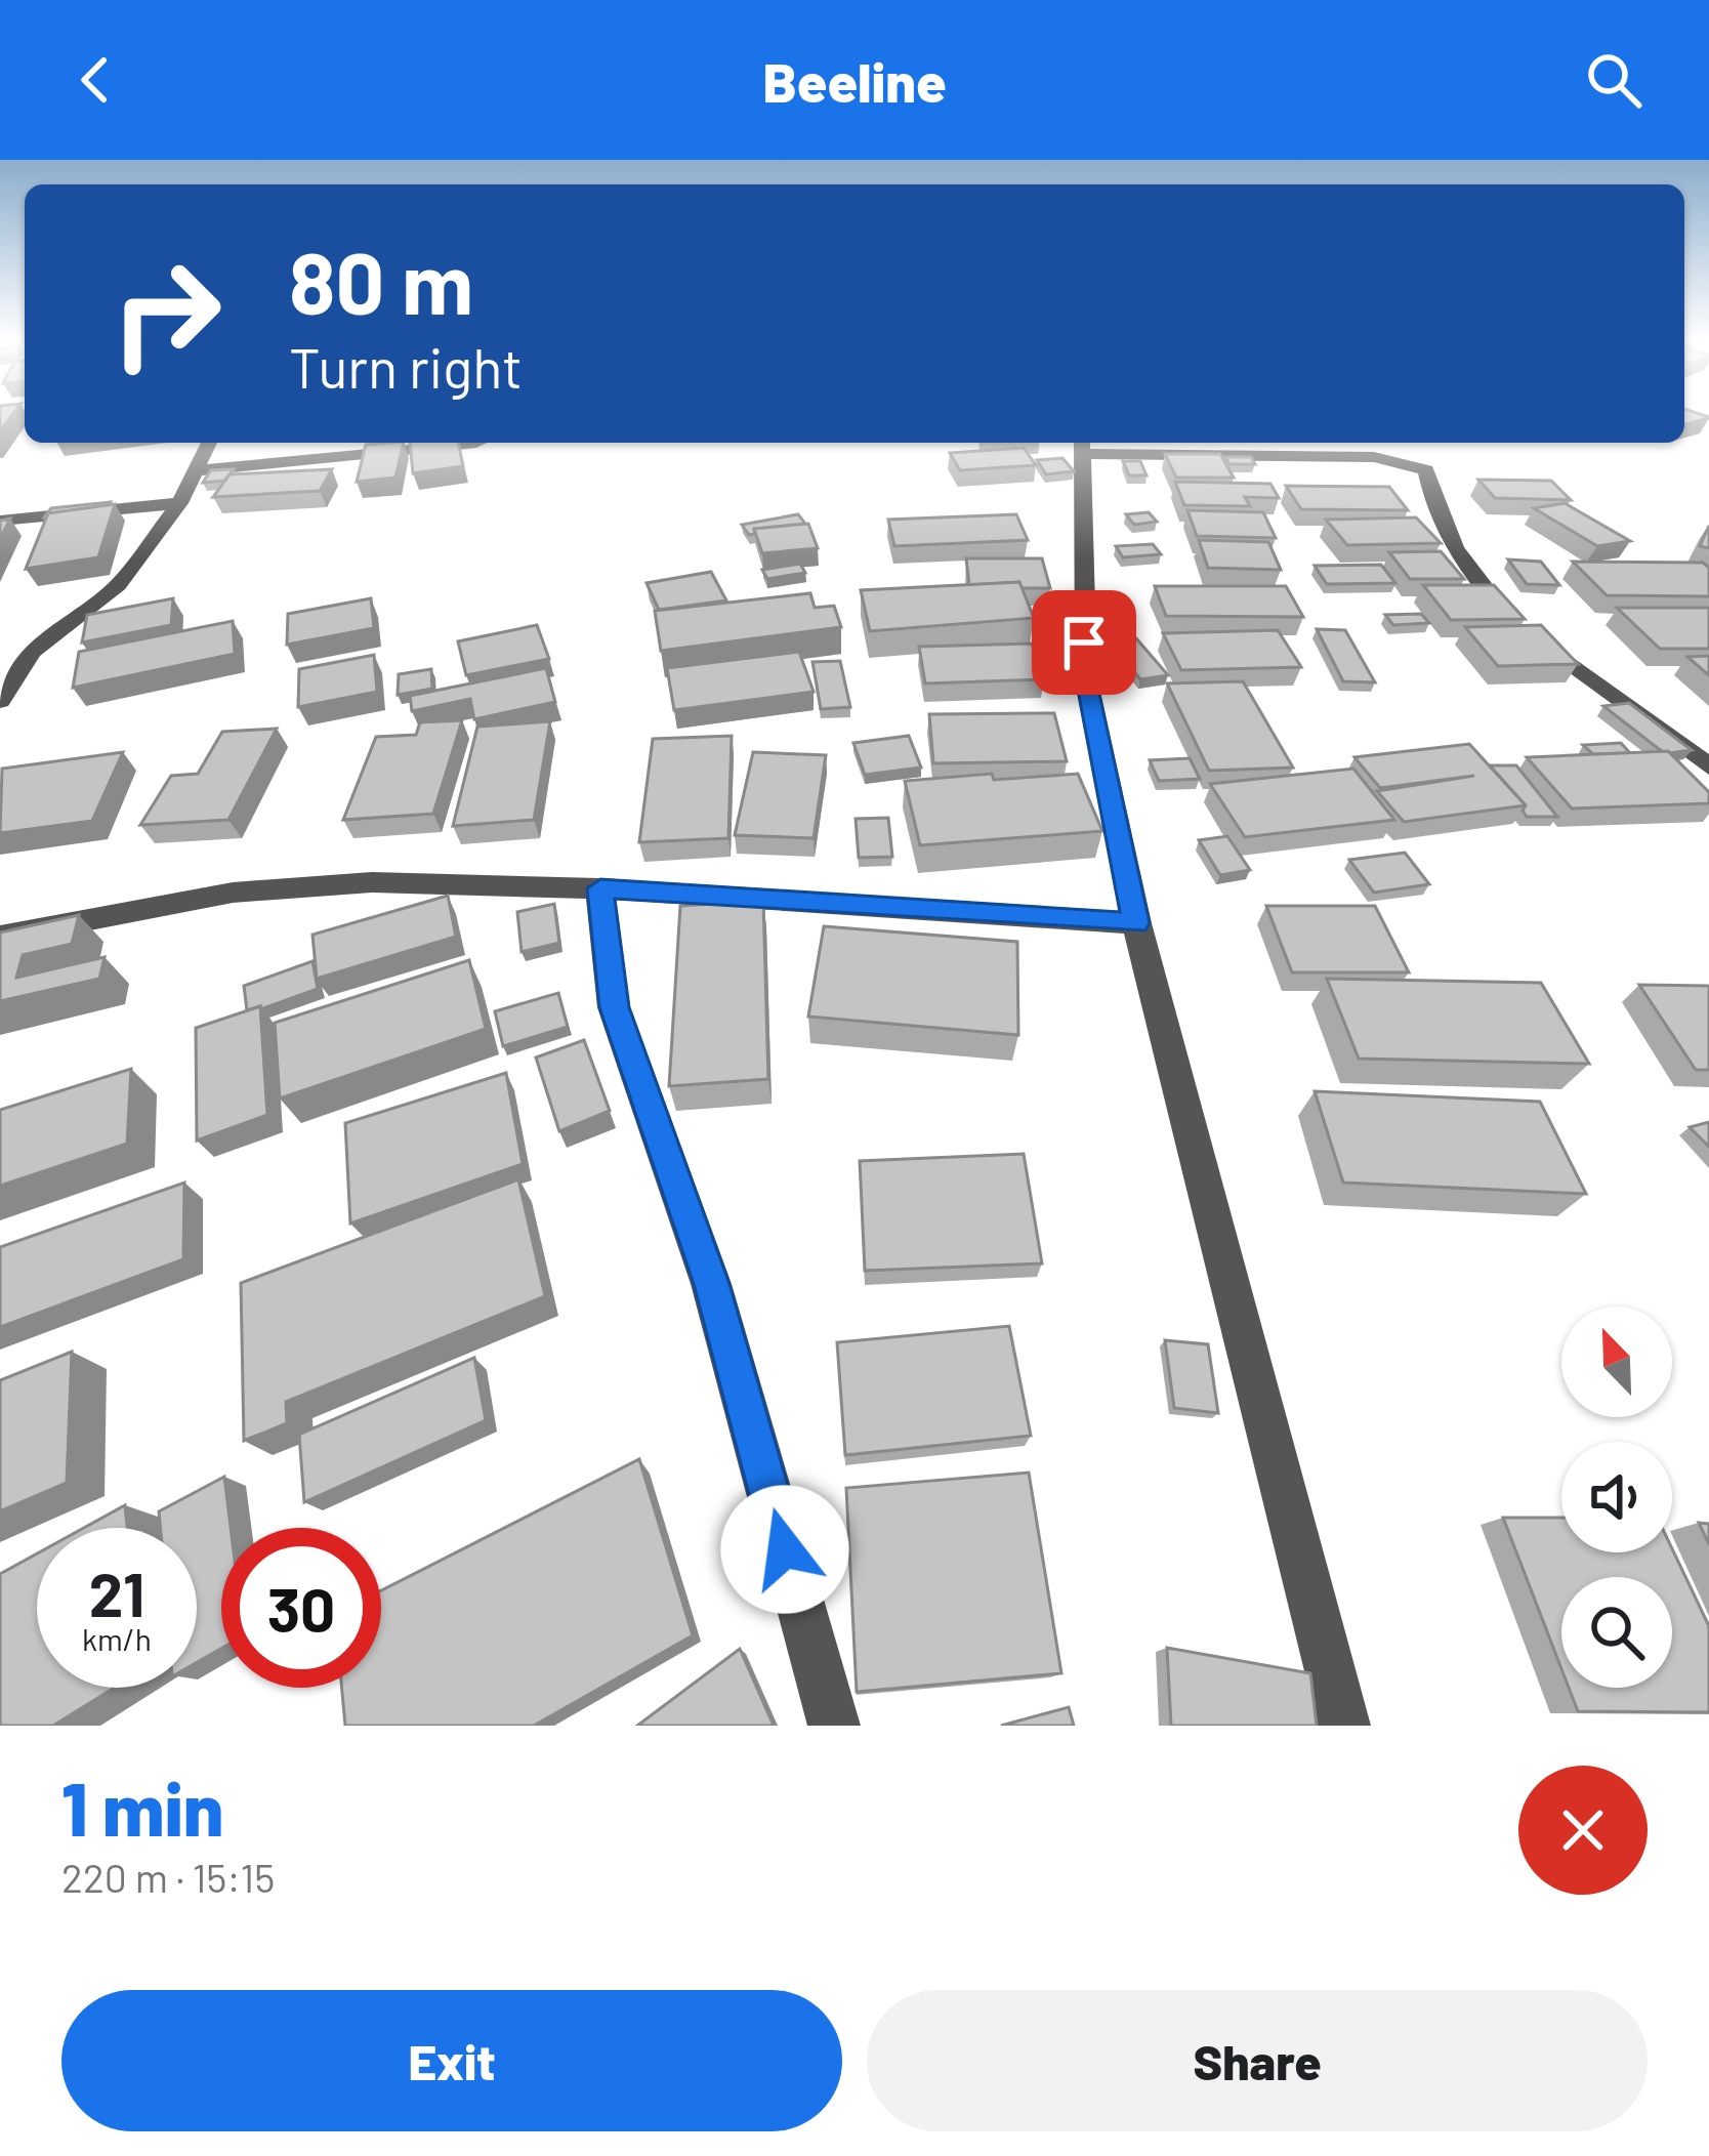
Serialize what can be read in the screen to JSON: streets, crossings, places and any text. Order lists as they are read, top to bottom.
{
  "north": "top left",
  "page": {
    "header": "Beeline",
    "turn": ["80 m", "Turn right"],
    "speed": "21 km/h",
    "limit": "30",
    "heading": ["1 min", "220 m · 15:15"],
    "buttons": ["Exit", "Share"]
  }
}
